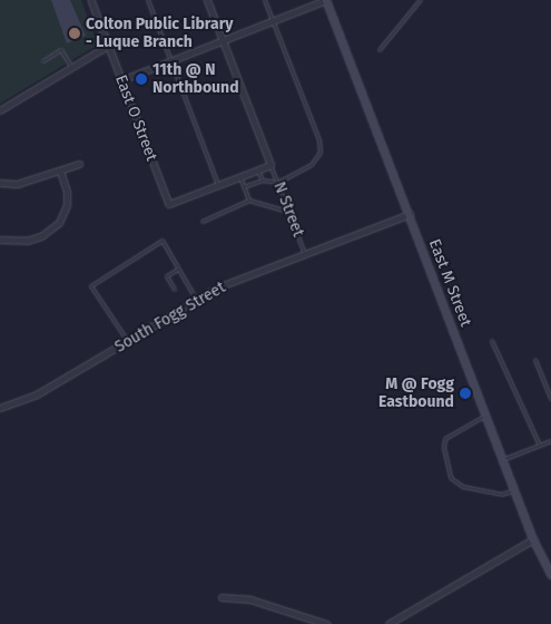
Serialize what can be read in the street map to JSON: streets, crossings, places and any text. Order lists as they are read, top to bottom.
{
  "streets": {
    "street": ["East O Street", "East M Street", "South Fogg Street"],
    "lane": ["N Street"]
  },
  "crossings": [
    ["N Street", "South Fogg Street"],
    ["East M Street", "South Fogg Street"]
  ],
  "places": ["Colton Public Library - Luque Branch", "11th @ N Northbound", "M @ Fogg Eastbound"]
}
